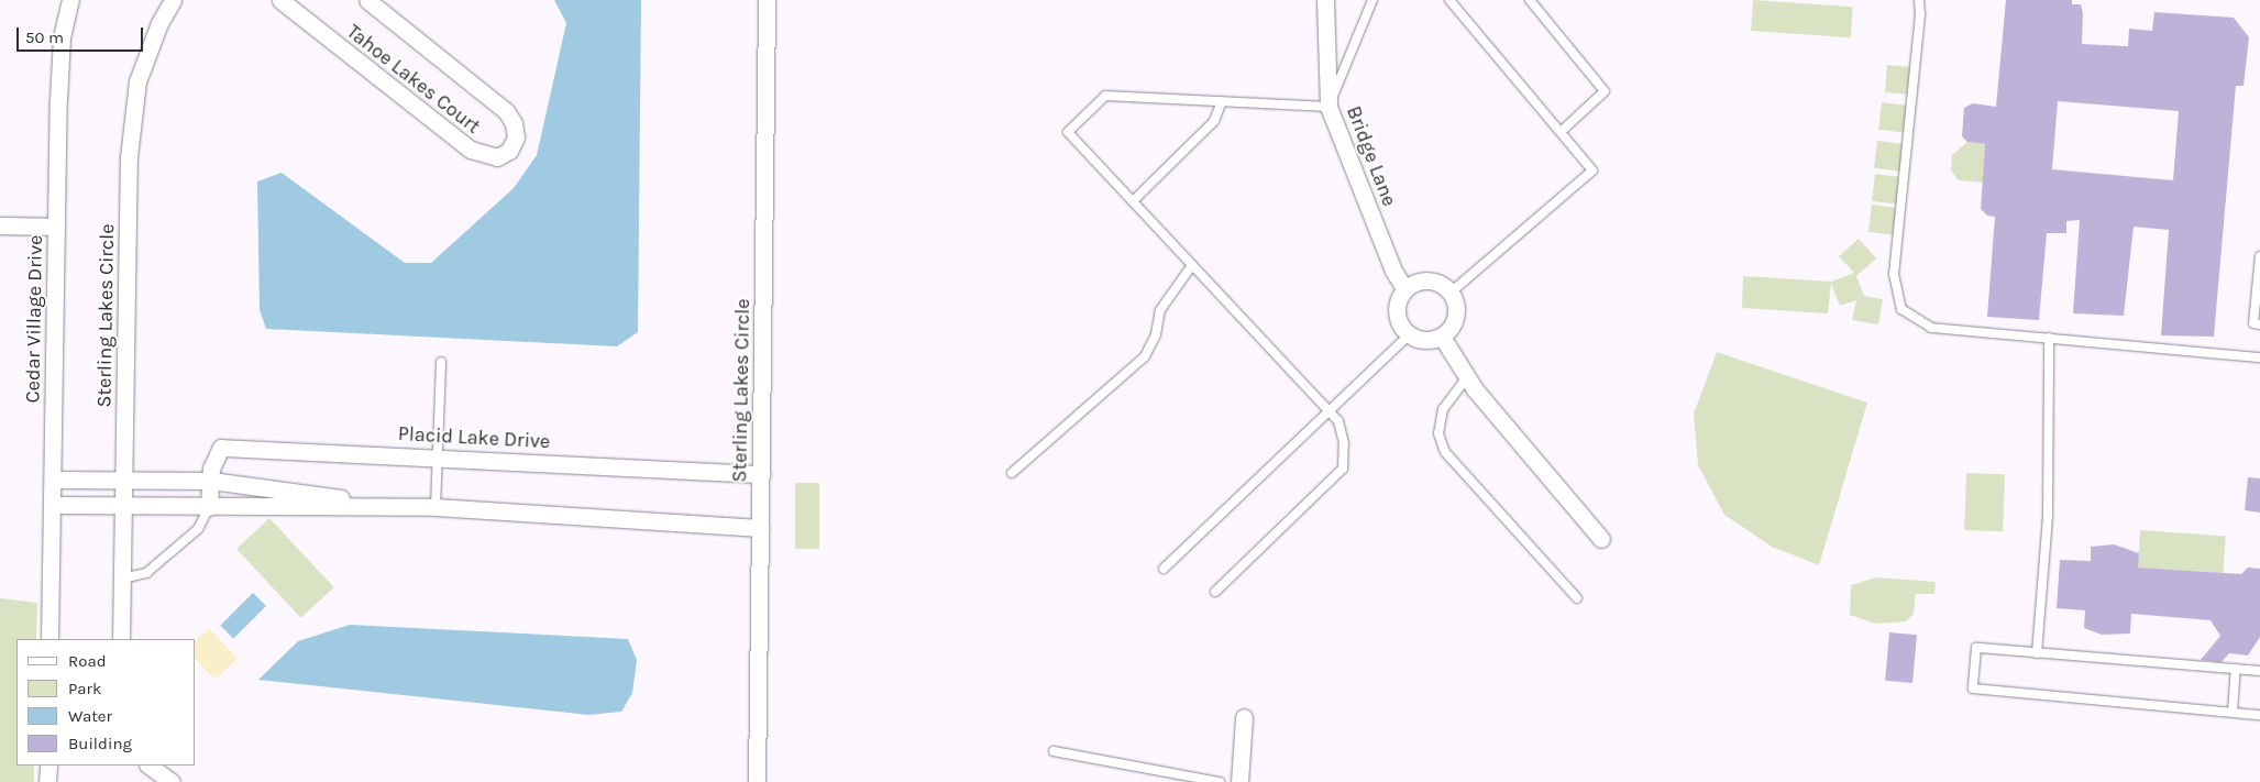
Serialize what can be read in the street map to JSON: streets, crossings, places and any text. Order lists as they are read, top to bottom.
{
  "streets": {
    "street": [
      "Tahoe Lakes Court",
      "Bridge Lane",
      "Sterling Lakes Circle",
      "Cedar Village Drive",
      "Placid Lake Drive"
    ]
  },
  "crossings": [
    ["Sterling Lakes Circle", "Placid Lake Drive"]
  ],
  "legend": [
    "Road",
    "Park",
    "Water",
    "Building"
  ],
  "scale_bar": "50 m"
}
